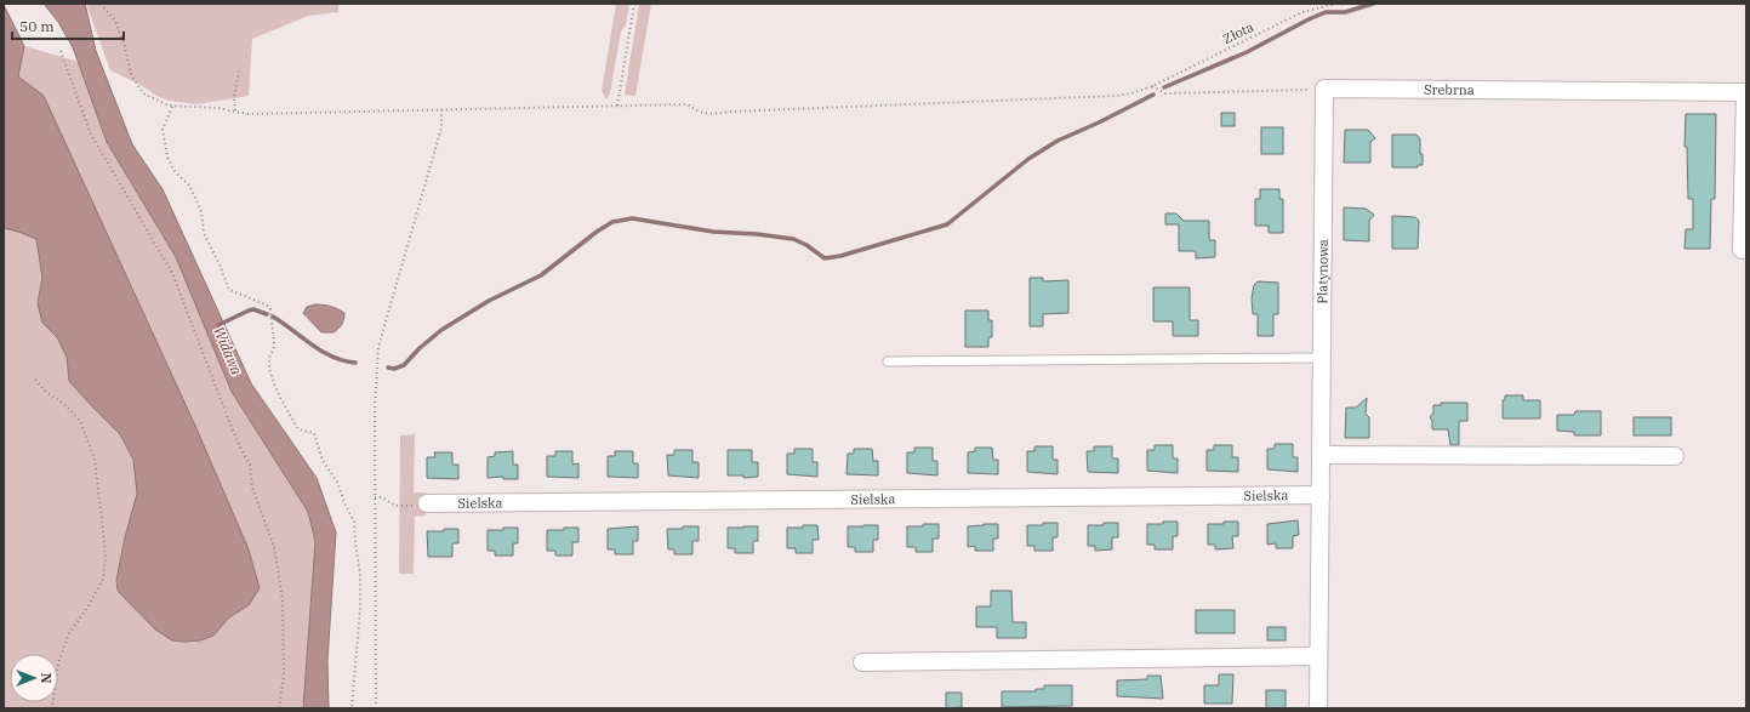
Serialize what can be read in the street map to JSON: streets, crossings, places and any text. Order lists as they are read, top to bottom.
{
  "streets": {
    "street": ["Srebrna", "Platynowa", "Sielska"],
    "path": ["Złota"]
  },
  "crossings": [
    ["Srebrna", "Platynowa"],
    ["Platynowa", "Sielska"]
  ],
  "water": ["Widawa"],
  "scale_bar": "50 m",
  "north": "right"
}
